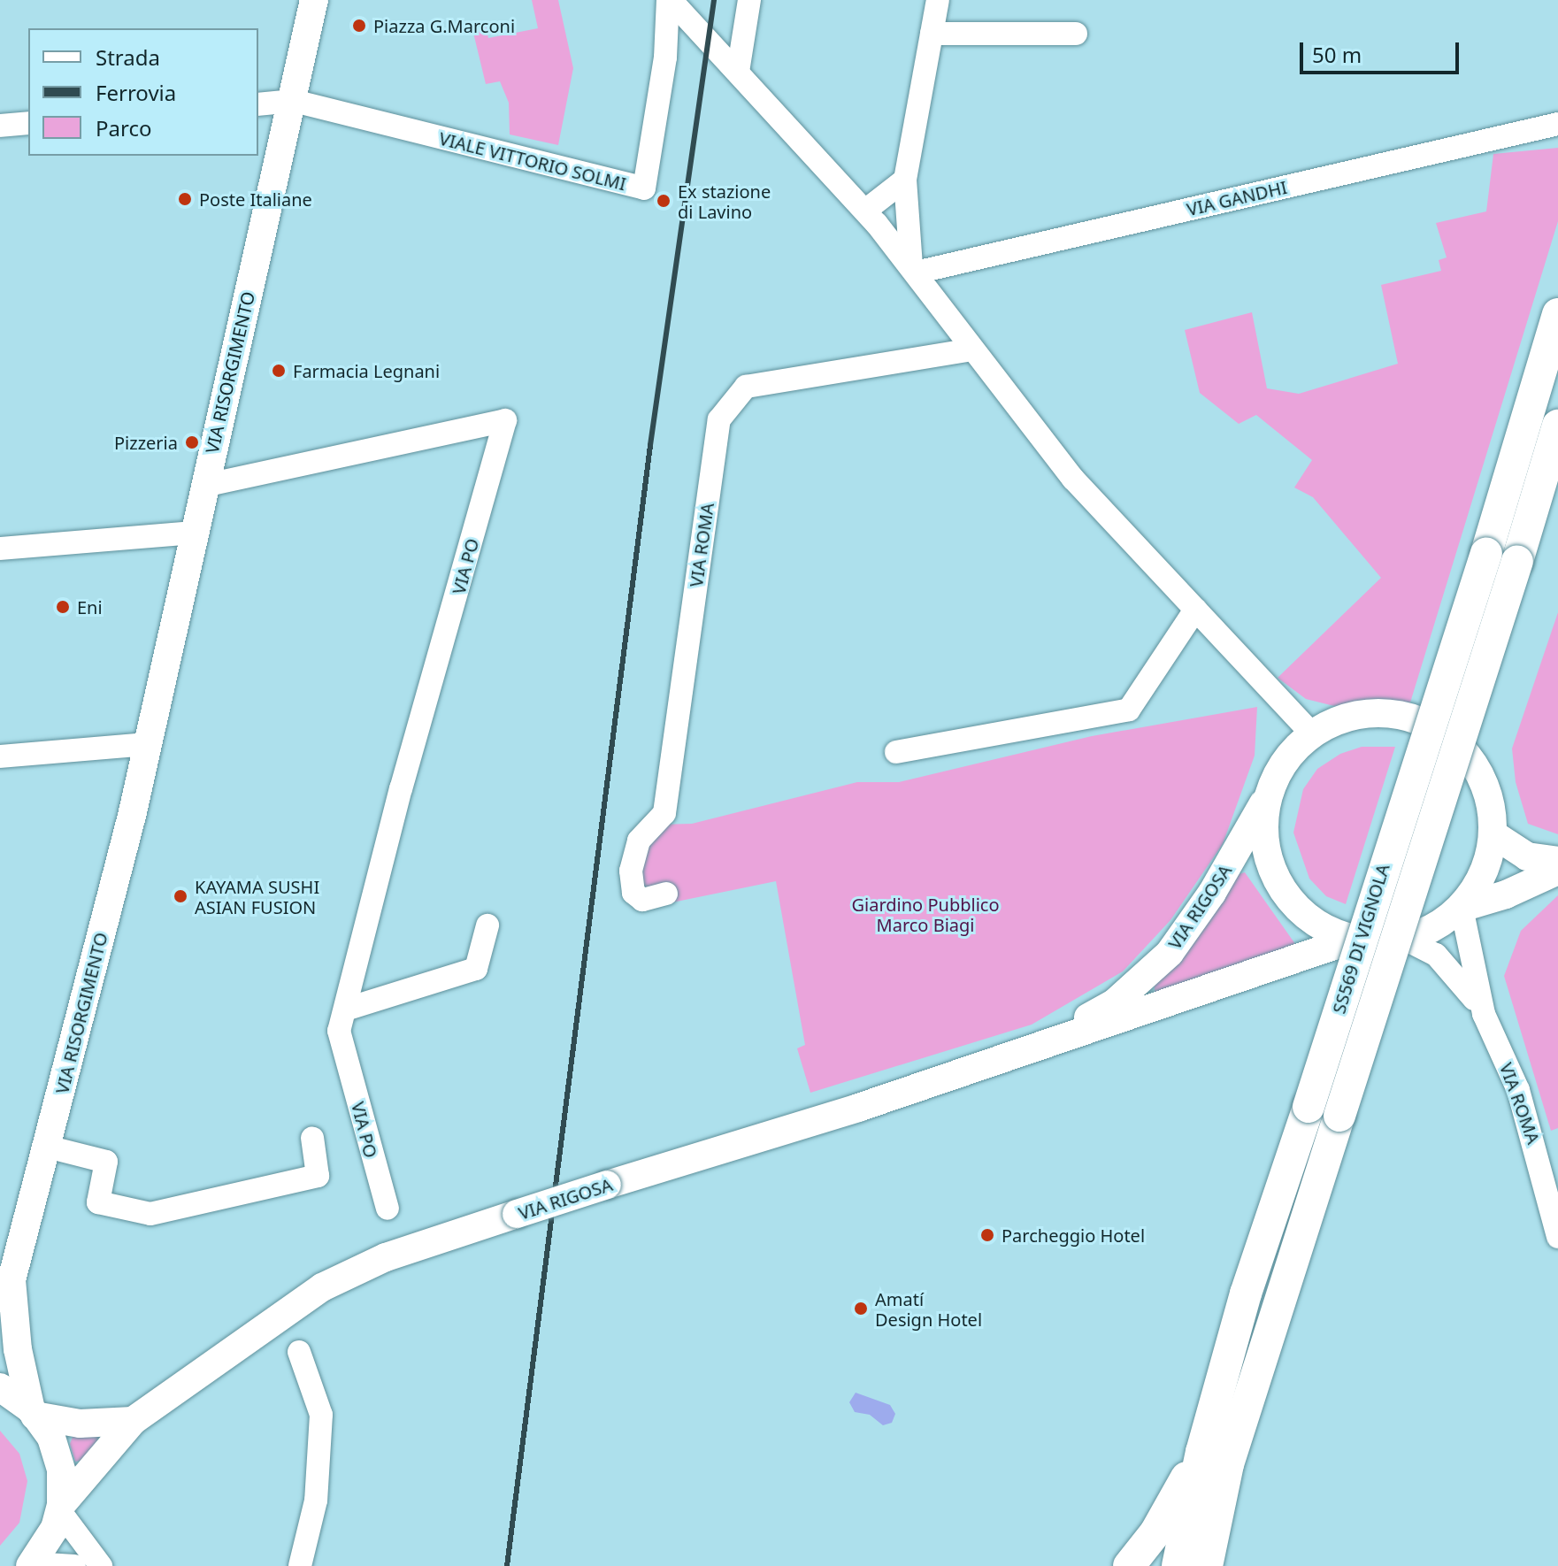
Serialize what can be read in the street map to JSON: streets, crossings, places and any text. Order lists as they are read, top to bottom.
{
  "streets": {
    "highway": ["SS569 DI VIGNOLA"],
    "main road": ["VIA RISORGIMENTO", "VIA ROMA", "VIA RIGOSA"],
    "street": ["VIALE VITTORIO SOLMI", "VIA GANDHI", "VIA PO"]
  },
  "crossings": [
    ["VIALE VITTORIO SOLMI", "VIA RISORGIMENTO"],
    ["VIA RISORGIMENTO", "VIA PO"],
    ["VIA ROMA", "VIA RIGOSA"]
  ],
  "parks": ["Giardino Pubblico Marco Biagi"],
  "places": [
    "Piazza G.Marconi",
    "Poste Italiane",
    "Ex stazione di Lavino",
    "Farmacia Legnani",
    "Pizzeria",
    "Eni",
    "KAYAMA SUSHI ASIAN FUSION",
    "Parcheggio Hotel",
    "Amatí Design Hotel"
  ],
  "legend": ["Strada", "Ferrovia", "Parco"],
  "scale_bar": "50 m"
}
